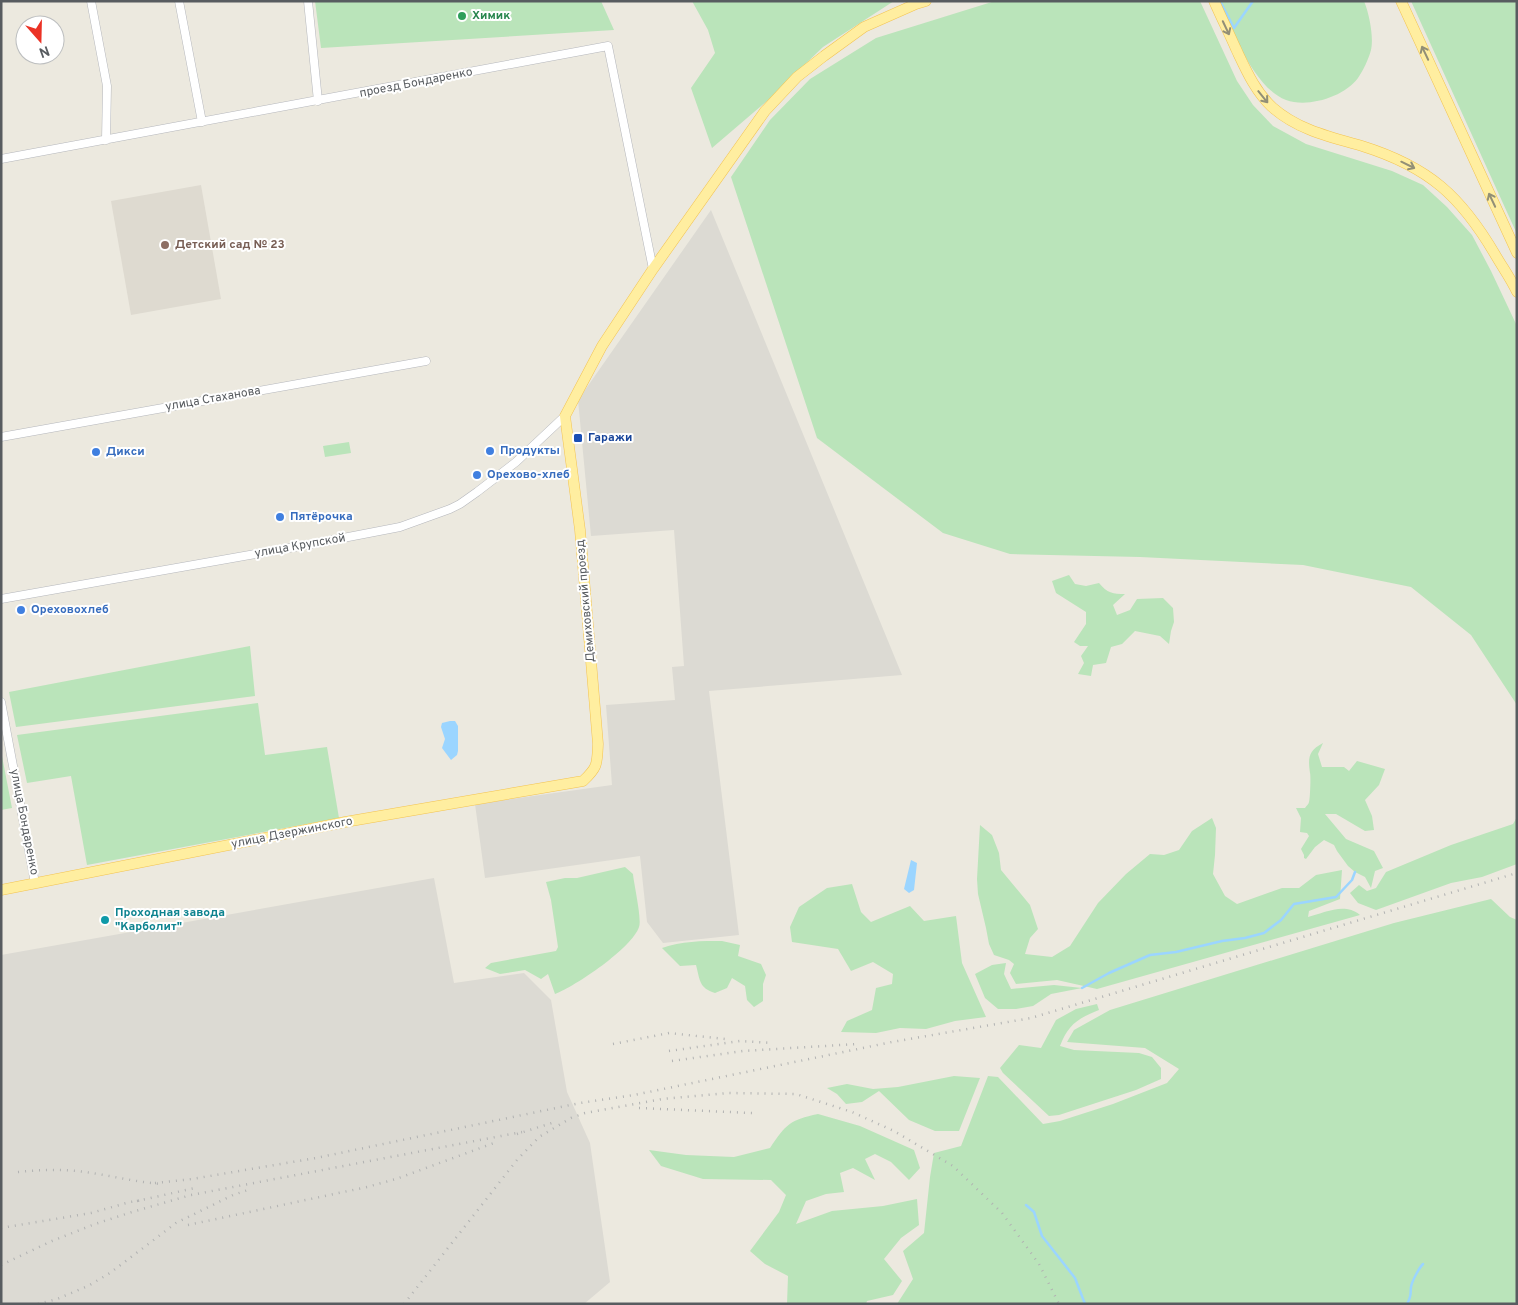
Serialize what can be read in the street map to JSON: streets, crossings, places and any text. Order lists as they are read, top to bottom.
{
  "streets": {
    "main road": ["Демиховский проезд", "улица Дзержинского"],
    "street": [
      "проезд Бондаренко",
      "улица Стаханова",
      "улица Крупской",
      "улица Бондаренко"
    ]
  },
  "crossings": [
    ["улица Крупской", "Демиховский проезд"],
    ["Демиховский проезд", "улица Дзержинского"],
    ["улица Бондаренко", "улица Дзержинского"]
  ],
  "places": {
    "other": [
      "Химик",
      "Детский сад № 23",
      "Продукты",
      "Дикси",
      "Орехово-хлеб",
      "Пятёрочка",
      "Ореховохлеб",
      "Проходная завода \"Карболит\""
    ],
    "transit": ["Гаражи"]
  },
  "north": "bottom"
}
